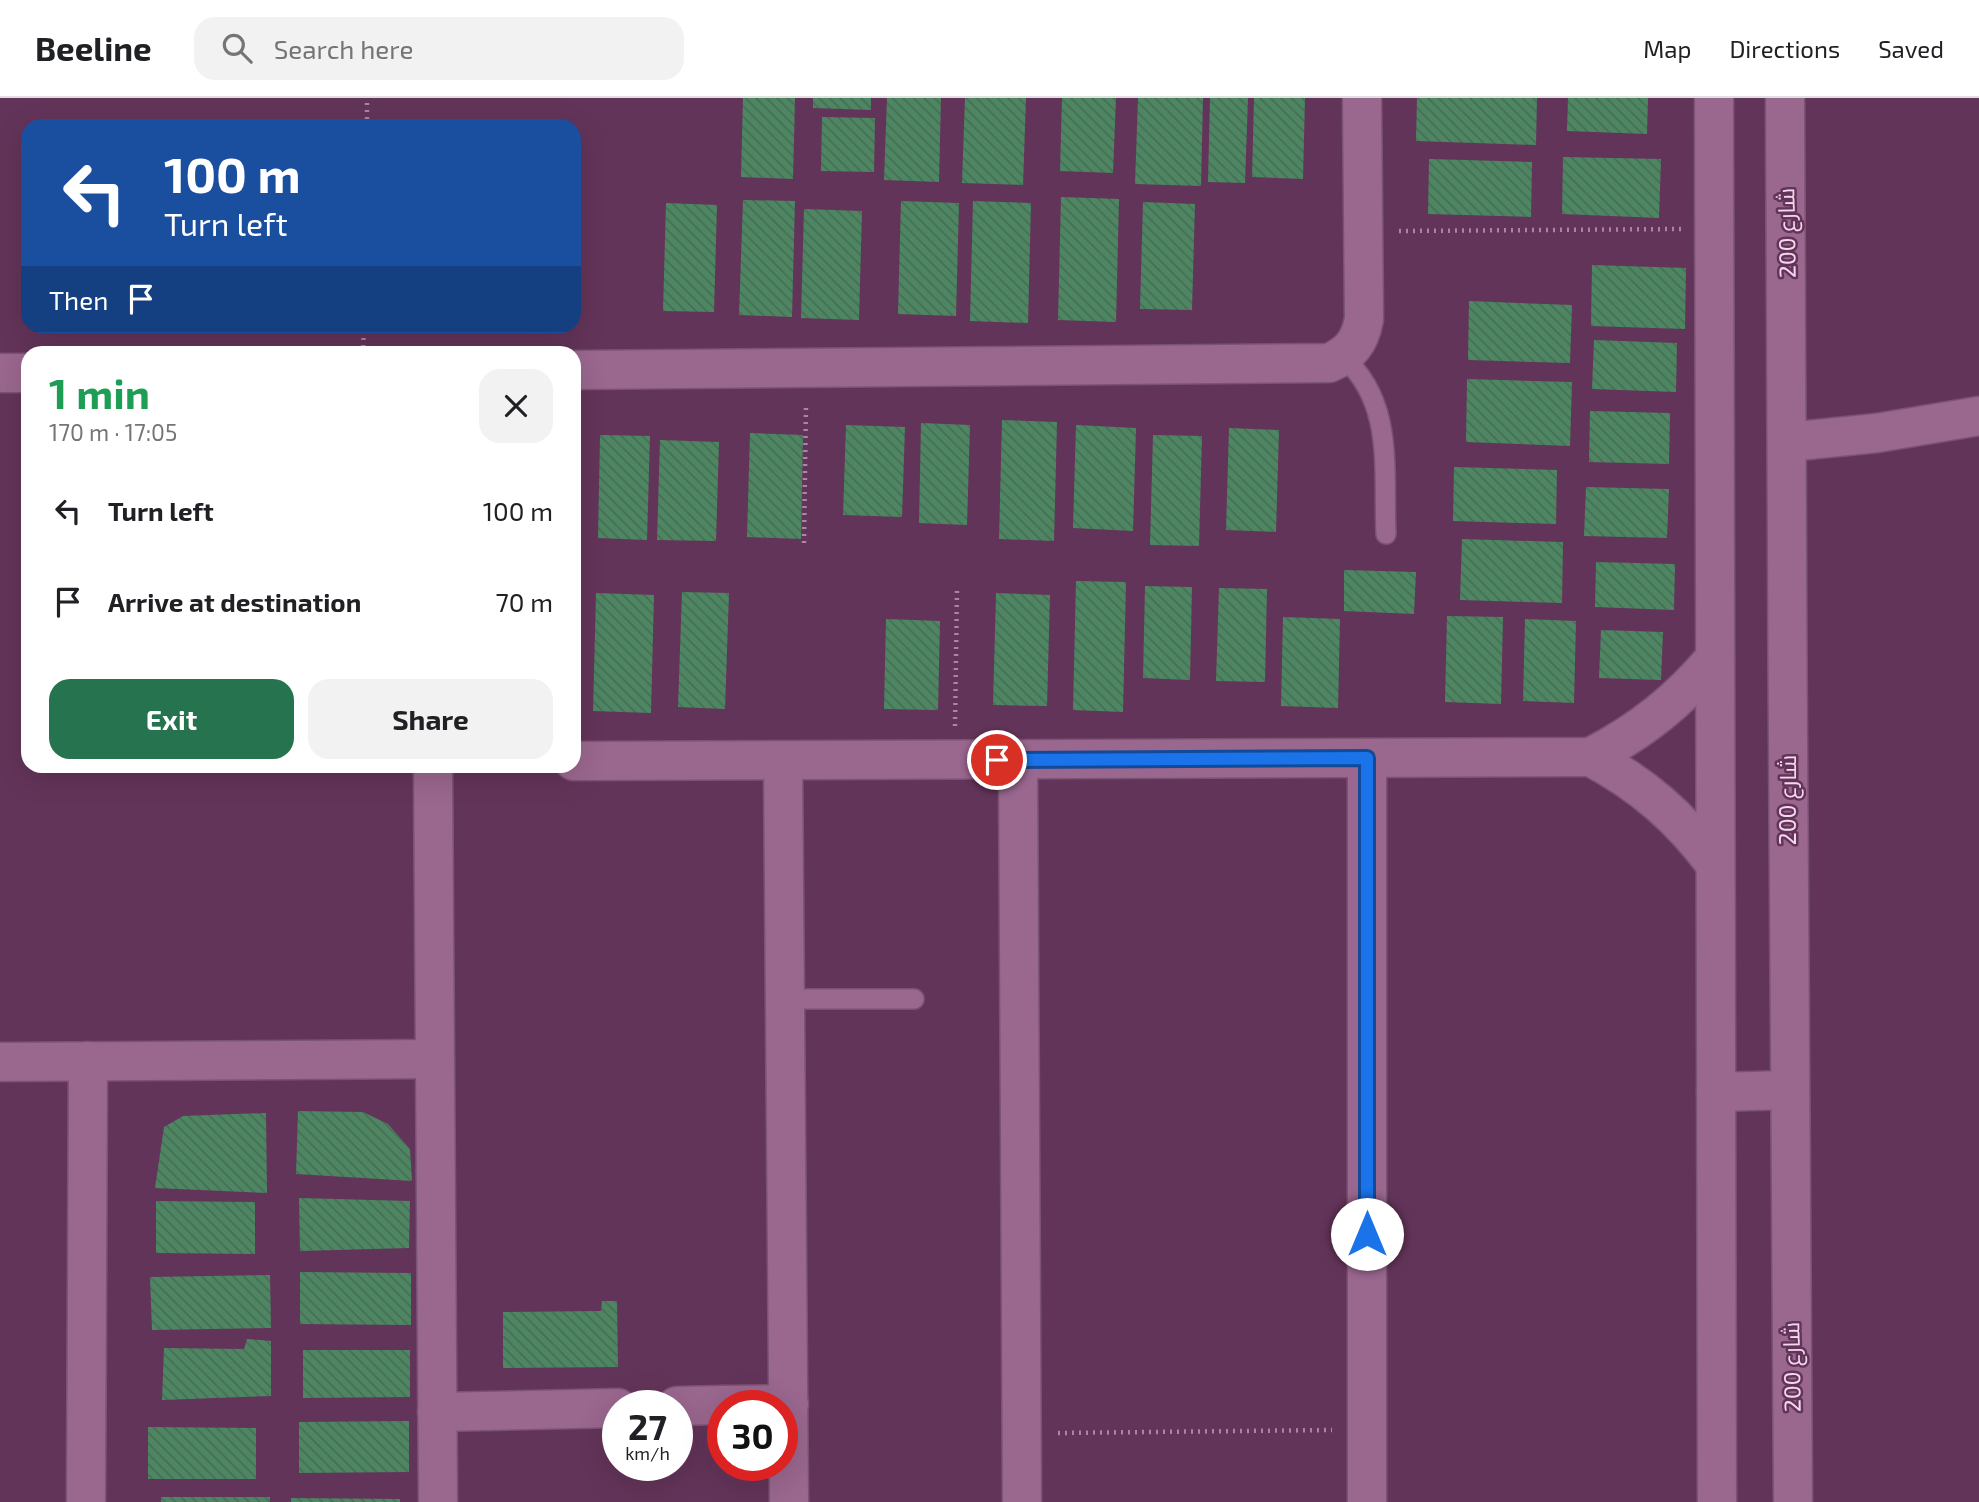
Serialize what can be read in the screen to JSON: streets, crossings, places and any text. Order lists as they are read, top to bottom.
{
  "streets": {
    "street": ["شارع 200"]
  },
  "page": {
    "header": "Beeline",
    "search": "Search here",
    "nav": ["Map", "Directions", "Saved"],
    "turn": ["100 m", "Turn left"],
    "then": "Then",
    "heading": ["1 min", "170 m · 17:05"],
    "list": [
      {
        "name": "Turn left",
        "value": "100 m"
      },
      {
        "name": "Arrive at destination",
        "value": "70 m"
      }
    ],
    "buttons": ["Exit", "Share"],
    "speed": "27 km/h",
    "limit": "30"
  }
}
